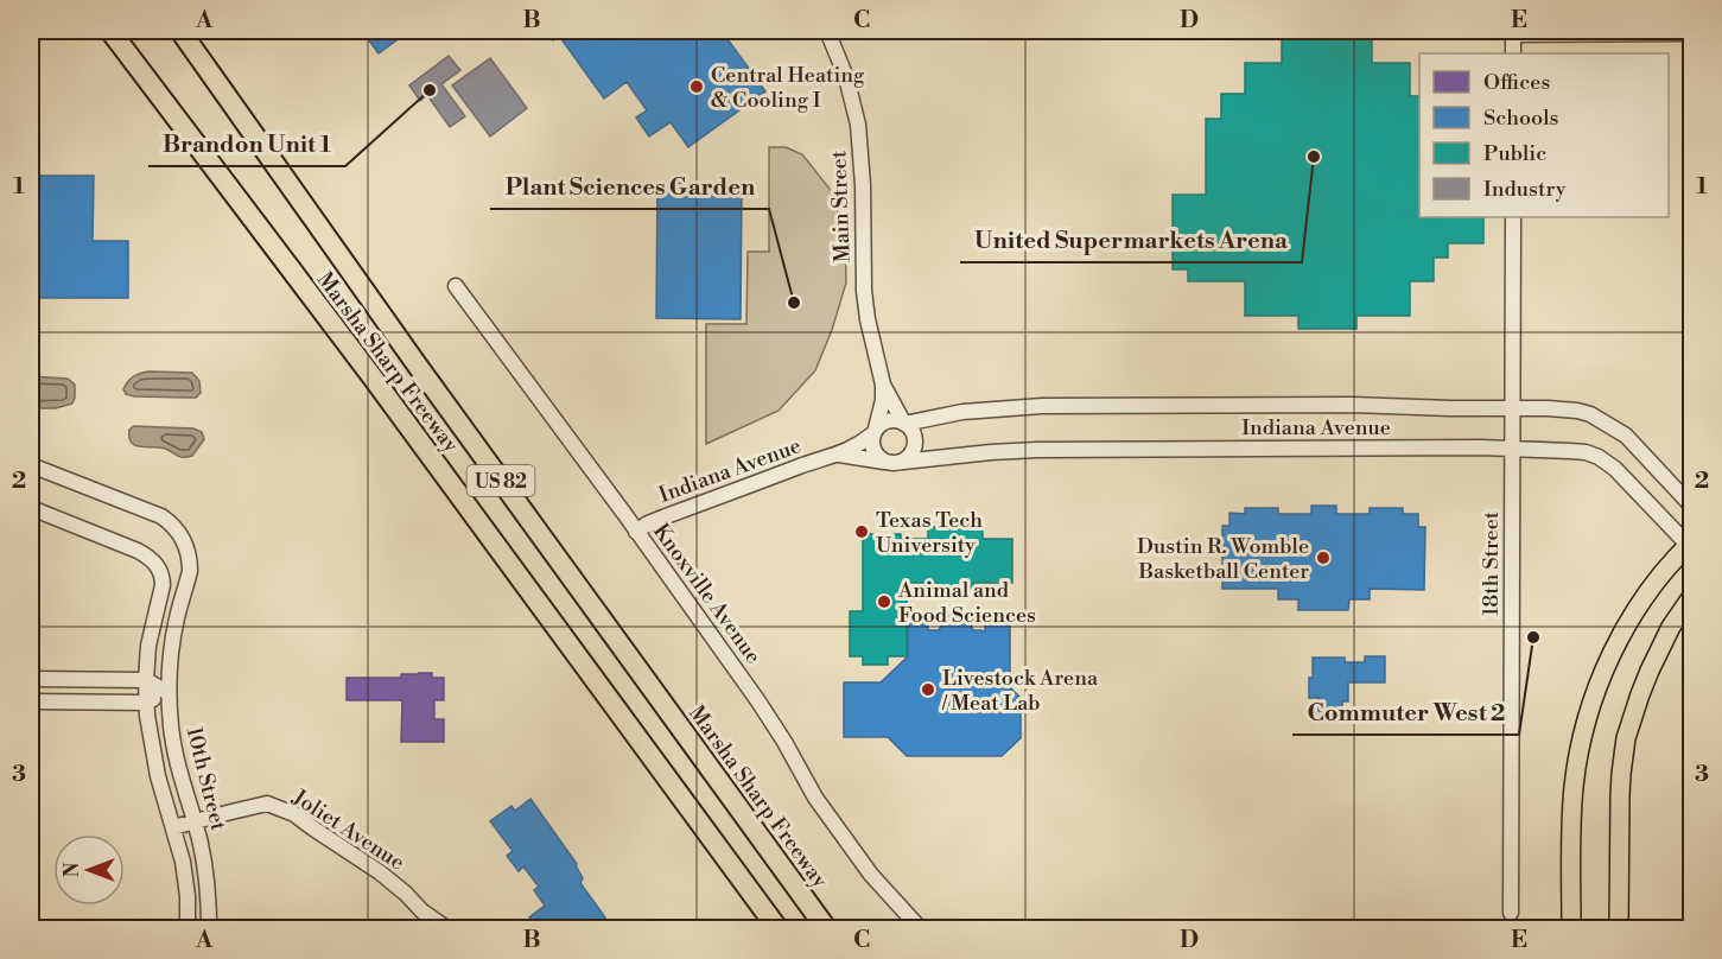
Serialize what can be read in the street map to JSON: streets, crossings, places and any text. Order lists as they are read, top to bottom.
{
  "streets": {
    "highway": ["Marsha Sharp Freeway", "US 82"],
    "street": [
      "Main Street",
      "Indiana Avenue",
      "18th Street",
      "Knoxville Avenue",
      "10th Street",
      "Joliet Avenue"
    ]
  },
  "crossings": [
    ["Main Street", "Indiana Avenue"],
    ["Indiana Avenue", "18th Street"],
    ["Indiana Avenue", "Knoxville Avenue"],
    ["10th Street", "Joliet Avenue"]
  ],
  "places": [
    "Central Heating & Cooling I",
    "Brandon Unit 1",
    "United Supermarkets Arena",
    "Plant Sciences Garden",
    "Texas Tech University",
    "Dustin R. Womble Basketball Center",
    "Animal and Food Sciences",
    "Commuter West 2",
    "Livestock Arena / Meat Lab"
  ],
  "legend": [
    "Offices",
    "Schools",
    "Public",
    "Industry"
  ],
  "north": "left",
  "grid": {
    "columns": [
      "A",
      "B",
      "C",
      "D",
      "E"
    ],
    "rows": ["1", "2", "3"]
  }
}
